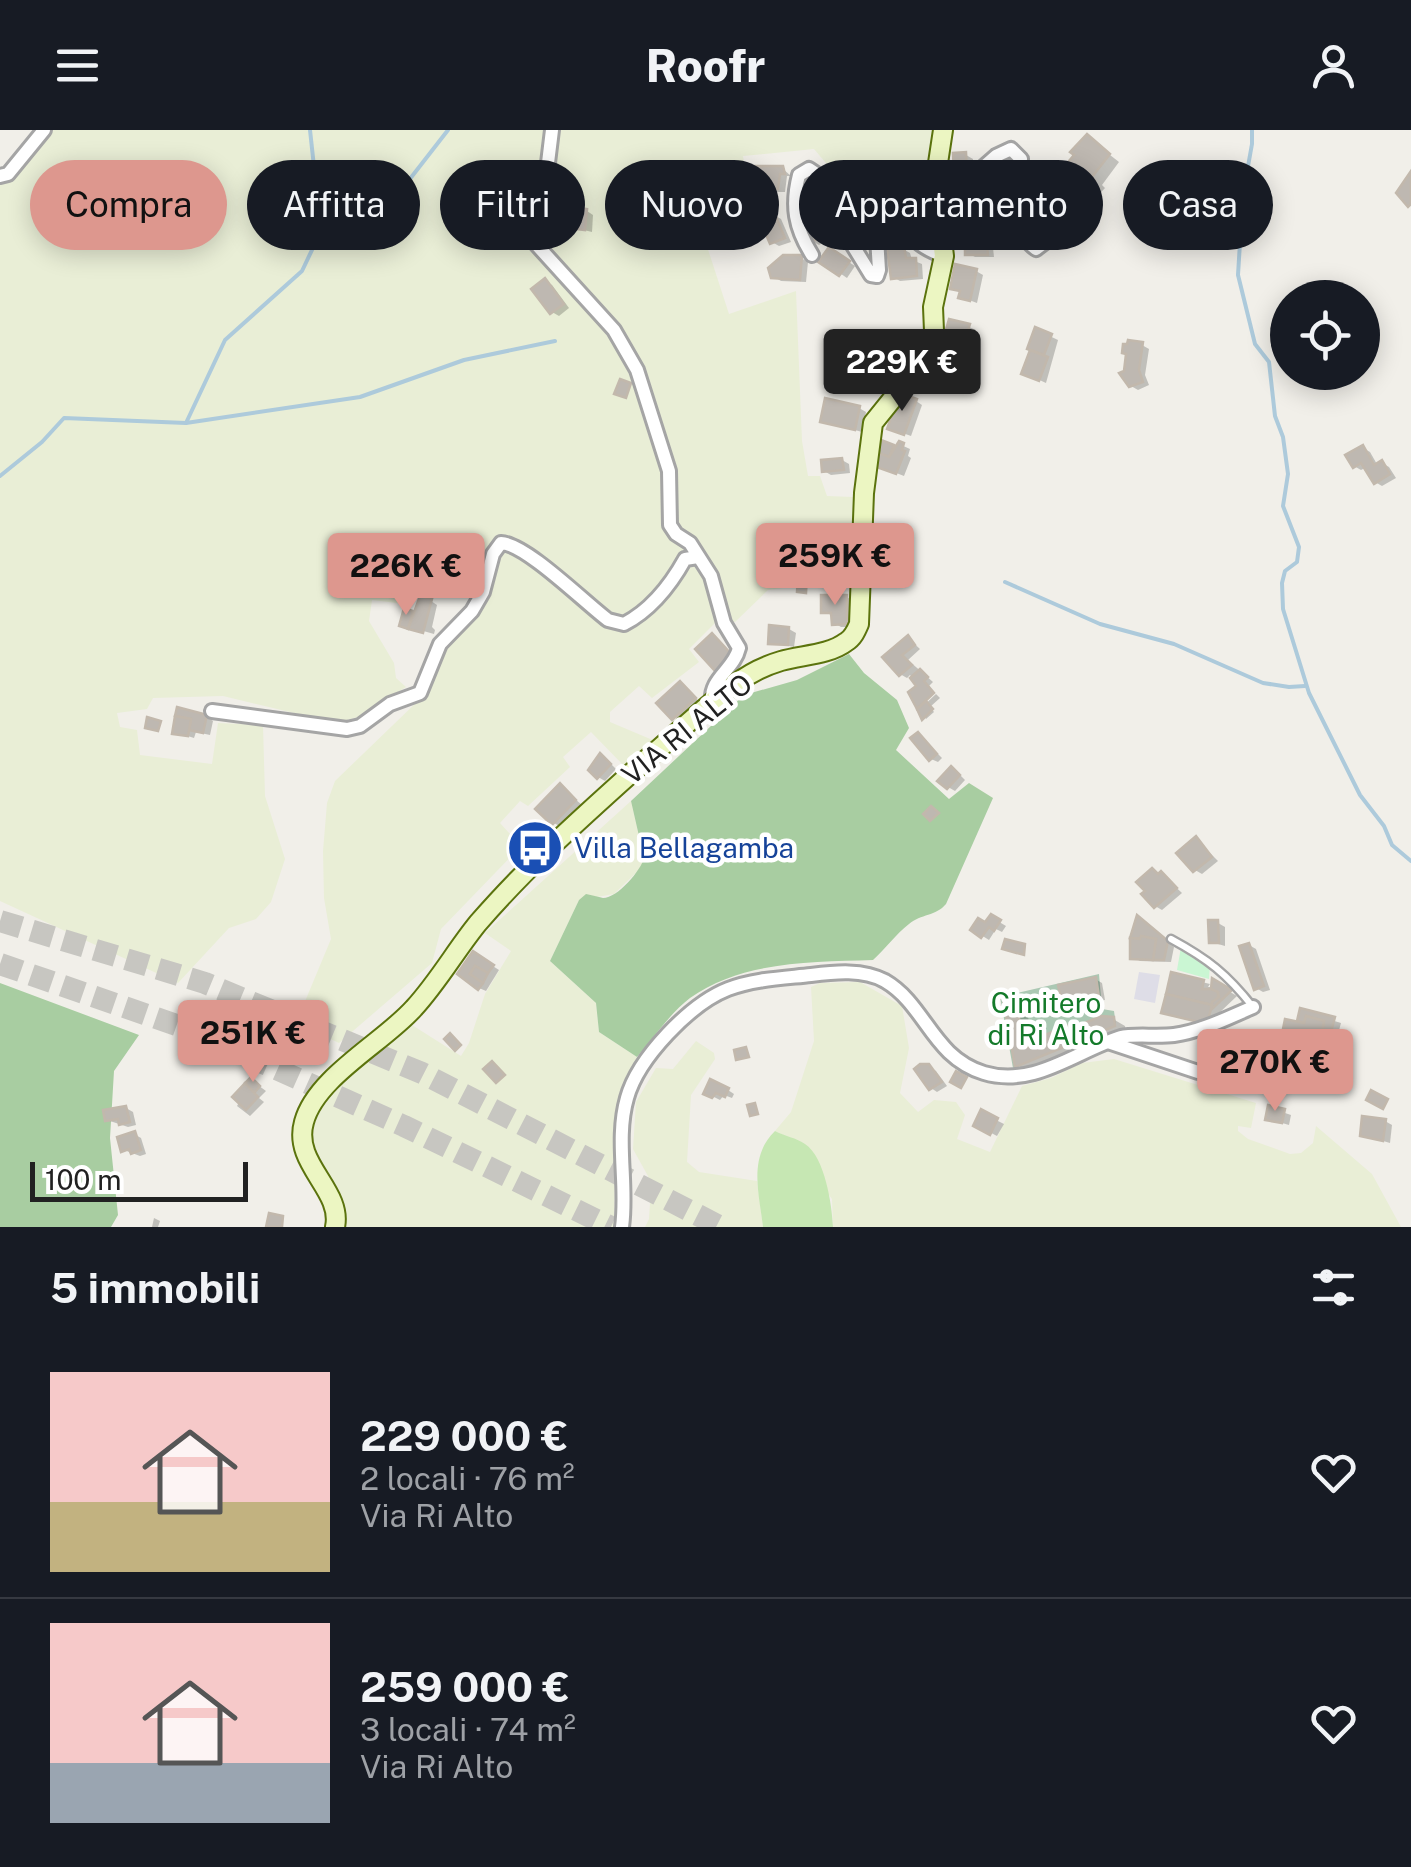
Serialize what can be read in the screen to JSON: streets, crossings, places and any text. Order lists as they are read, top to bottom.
{
  "streets": {
    "street": ["VIA RI ALTO"]
  },
  "parks": ["Cimitero di Ri Alto"],
  "places": {
    "bus stop": ["Villa Bellagamba"]
  },
  "scale_bar": "100 m",
  "page": {
    "header": "Roofr",
    "chip": [
      "Compra",
      "Affitta",
      "Filtri",
      "Nuovo",
      "Appartamento",
      "Casa"
    ],
    "price": [
      "229K €",
      "259K €",
      "226K €",
      "251K €",
      "270K €"
    ],
    "scale": "100 m",
    "heading": "5 immobili",
    "list": [
      {
        "name": "229 000 €",
        "note": "2 locali · 76 m² · Via Ri Alto"
      },
      {
        "name": "259 000 €",
        "note": "3 locali · 74 m² · Via Ri Alto"
      }
    ]
  }
}
